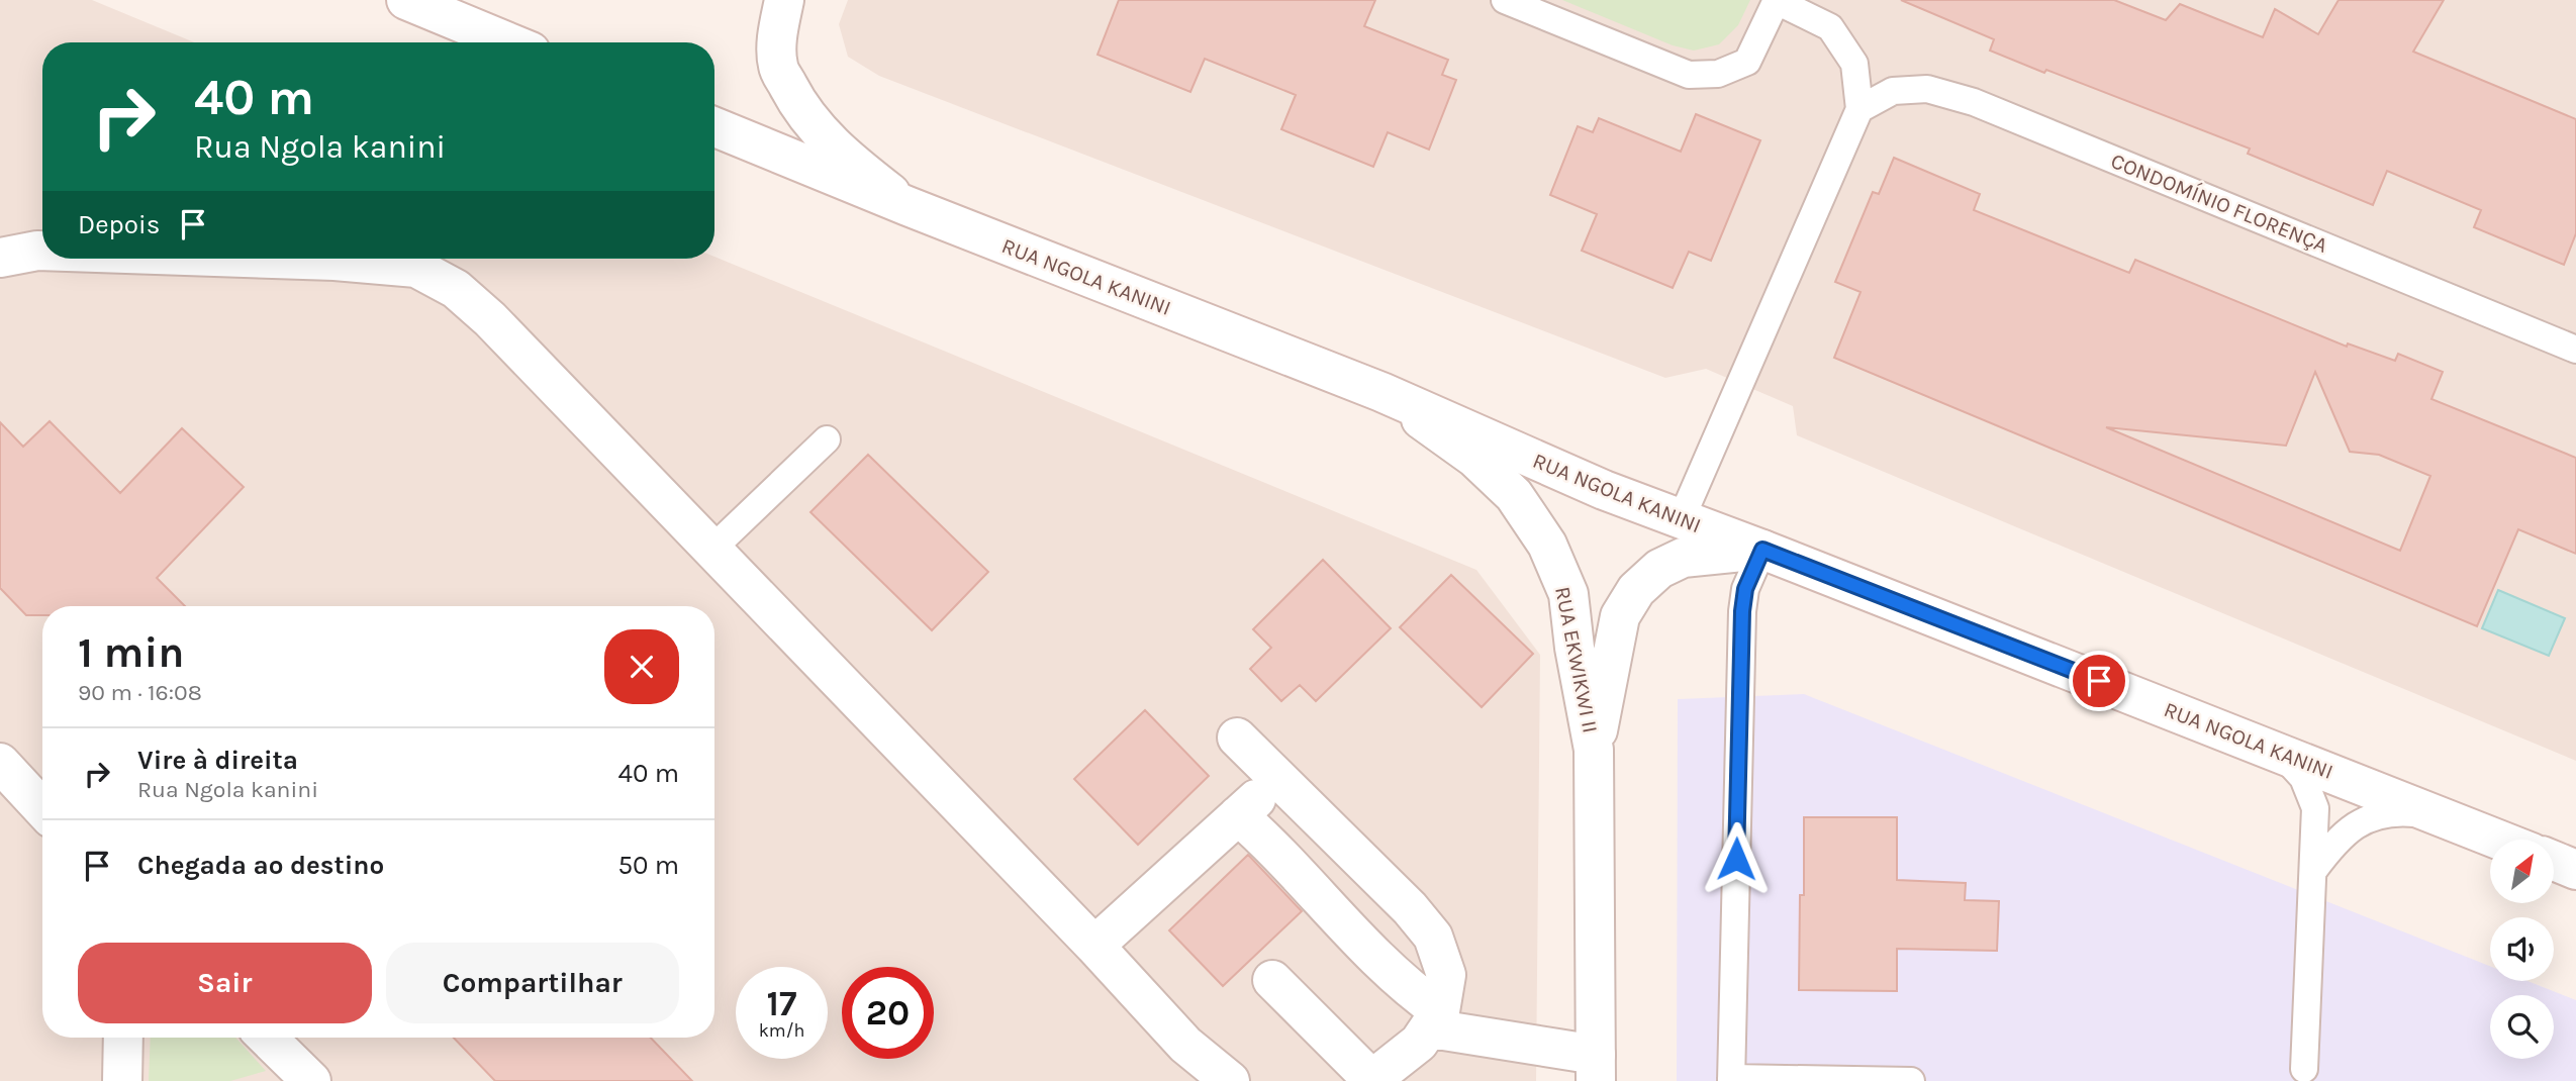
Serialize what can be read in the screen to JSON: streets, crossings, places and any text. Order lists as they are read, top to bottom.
{
  "streets": {
    "street": ["RUA NGOLA KANINI", "RUA EKWIKWI II"],
    "lane": ["CONDOMÍNIO FLORENÇA"]
  },
  "crossings": [
    ["RUA NGOLA KANINI", "RUA EKWIKWI II"]
  ],
  "north": "top right",
  "page": {
    "turn": ["40 m", "Rua Ngola kanini"],
    "then": "Depois",
    "heading": ["1 min", "90 m · 16:08"],
    "list": [
      {
        "name": "Vire à direita",
        "note": "Rua Ngola kanini",
        "value": "40 m"
      },
      {
        "name": "Chegada ao destino",
        "value": "50 m"
      }
    ],
    "buttons": ["Sair", "Compartilhar"],
    "speed": "17 km/h",
    "limit": "20"
  }
}
